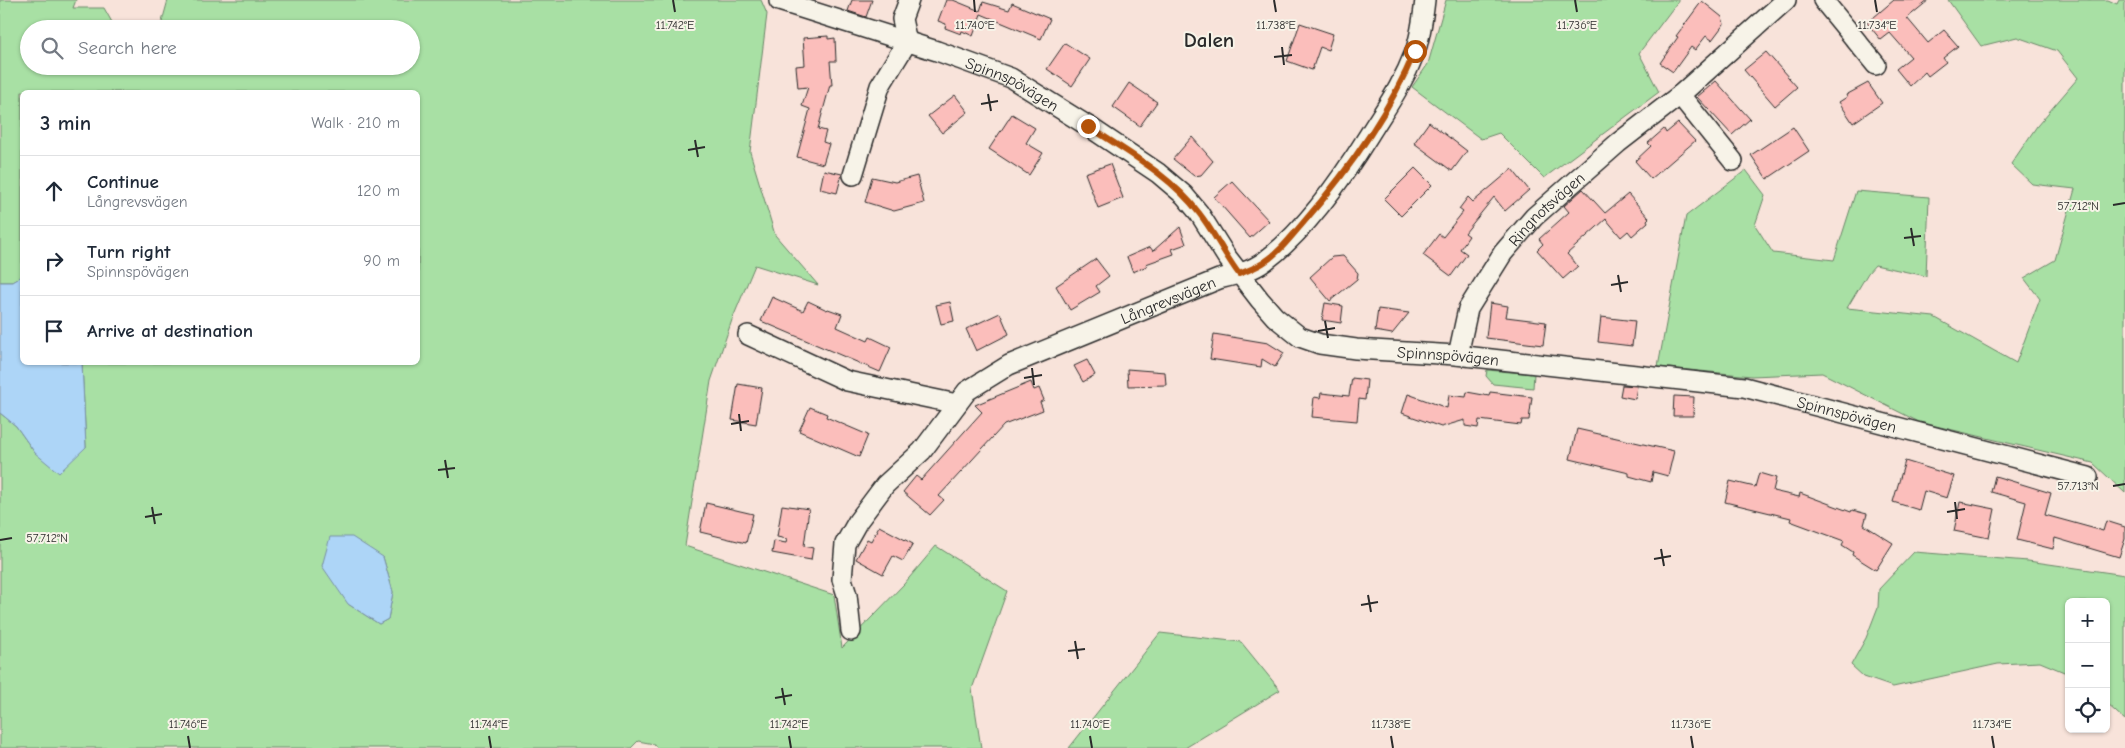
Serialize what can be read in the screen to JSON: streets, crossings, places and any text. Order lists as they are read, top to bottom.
{
  "streets": {
    "street": ["Spinnspövägen", "Ringnotsvägen", "Långrevsvägen"]
  },
  "crossings": [
    ["Spinnspövägen", "Ringnotsvägen"],
    ["Spinnspövägen", "Långrevsvägen"]
  ],
  "districts": ["Dalen"],
  "page": {
    "search": "Search here",
    "heading": ["3 min", "Walk · 210 m"],
    "list": [
      ["Continue", "Långrevsvägen", "120 m"],
      ["Turn right", "Spinnspövägen", "90 m"],
      "Arrive at destination"
    ],
    "map_buttons": ["+", "−"]
  },
  "coordinates": [
    "11.742°E",
    "11.740°E",
    "11.738°E",
    "11.736°E",
    "11.734°E",
    "57.712°N",
    "57.713°N",
    "11.746°E",
    "11.744°E"
  ]
}
